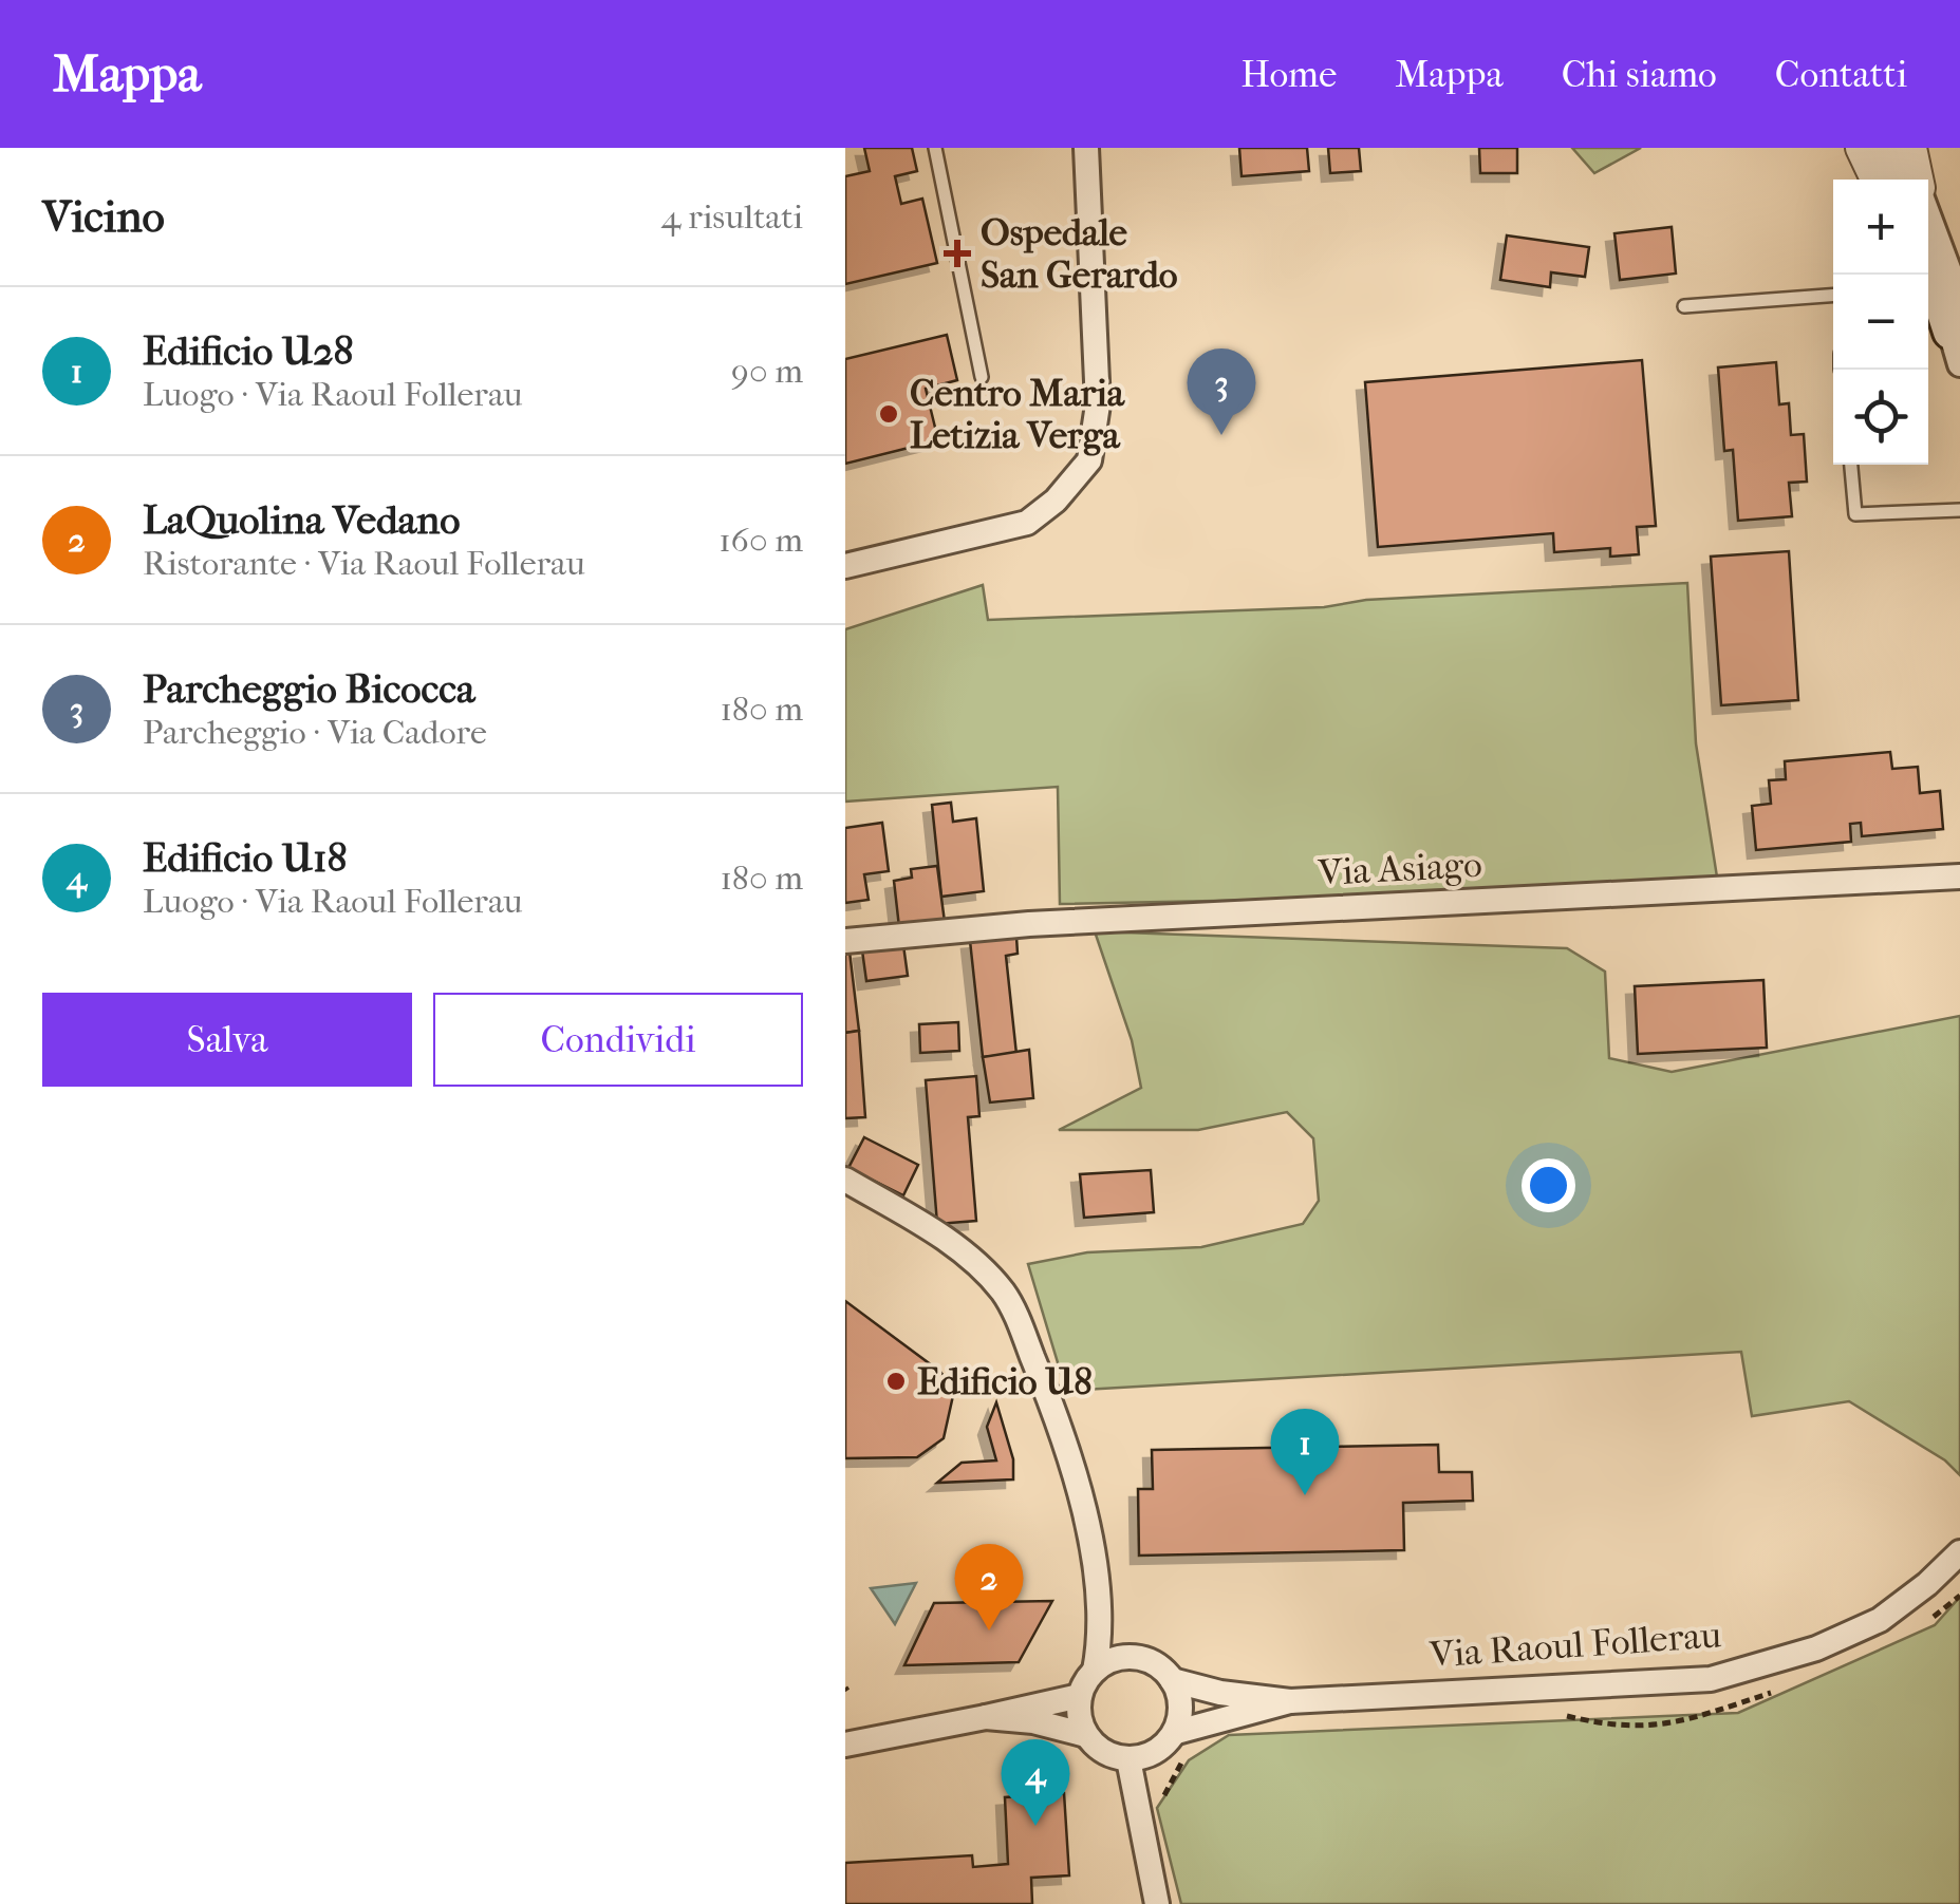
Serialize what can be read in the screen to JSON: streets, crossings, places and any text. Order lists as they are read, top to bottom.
{
  "streets": {
    "street": ["Via Asiago", "Via Raoul Follerau"]
  },
  "places": {
    "health": ["Ospedale San Gerardo"],
    "other": ["Centro Maria Letizia Verga", "Edificio U8"]
  },
  "page": {
    "header": "Mappa",
    "nav": [
      "Home",
      "Mappa",
      "Chi siamo",
      "Contatti"
    ],
    "heading": ["Vicino", "4 risultati"],
    "map_buttons": ["+", "−"],
    "list": [
      {
        "mark": "1",
        "name": "Edificio U28",
        "note": "Luogo · Via Raoul Follerau",
        "value": "90 m"
      },
      {
        "mark": "2",
        "name": "LaQuolina Vedano",
        "note": "Ristorante · Via Raoul Follerau",
        "value": "160 m"
      },
      {
        "mark": "3",
        "name": "Parcheggio Bicocca",
        "note": "Parcheggio · Via Cadore",
        "value": "180 m"
      },
      {
        "mark": "4",
        "name": "Edificio U18",
        "note": "Luogo · Via Raoul Follerau",
        "value": "180 m"
      }
    ],
    "pins": [
      "3",
      "1",
      "2",
      "4"
    ],
    "buttons": ["Salva", "Condividi"]
  }
}
